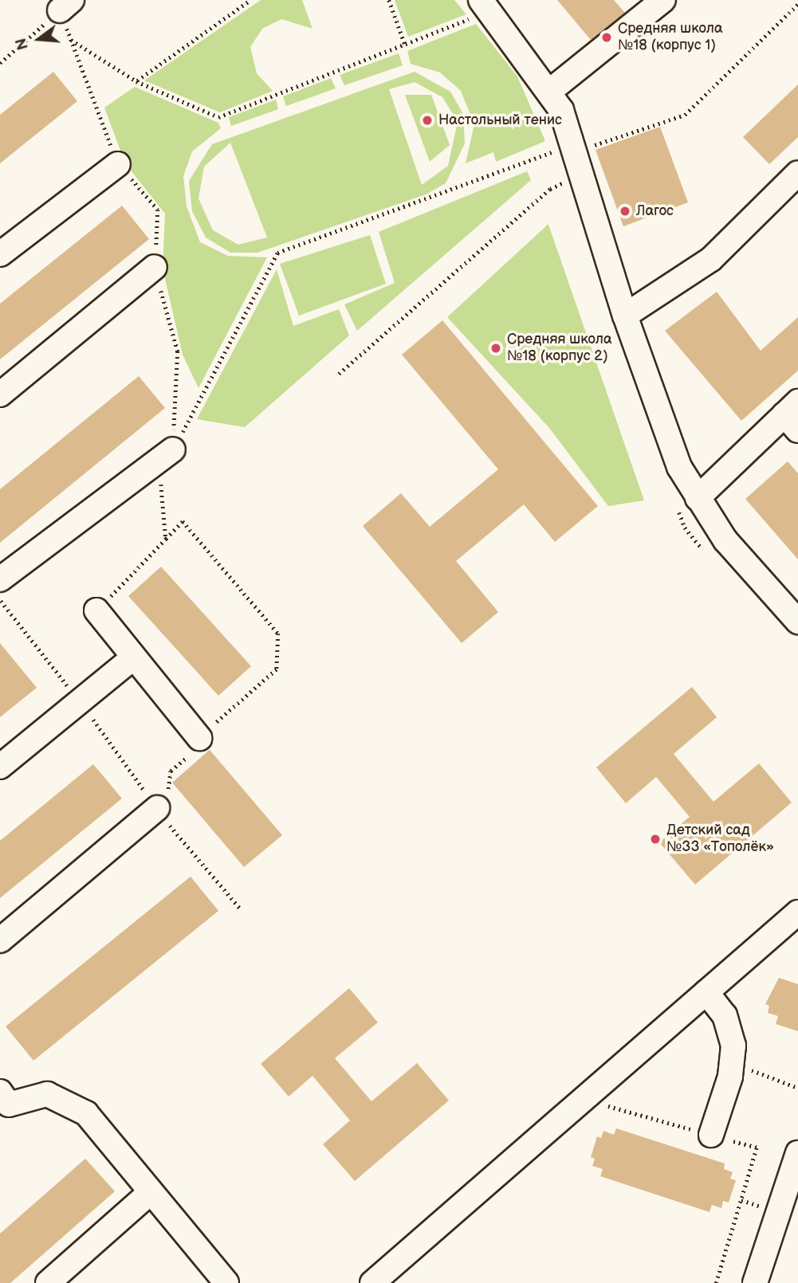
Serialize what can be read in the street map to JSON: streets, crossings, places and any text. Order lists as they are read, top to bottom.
{
  "places": [
    "Средняя школа №18 (корпус 1)",
    "Настольный тенис",
    "Лагос",
    "Средняя школа №18 (корпус 2)",
    "Детский сад №33 «Тополёк»"
  ],
  "north": "left"
}
